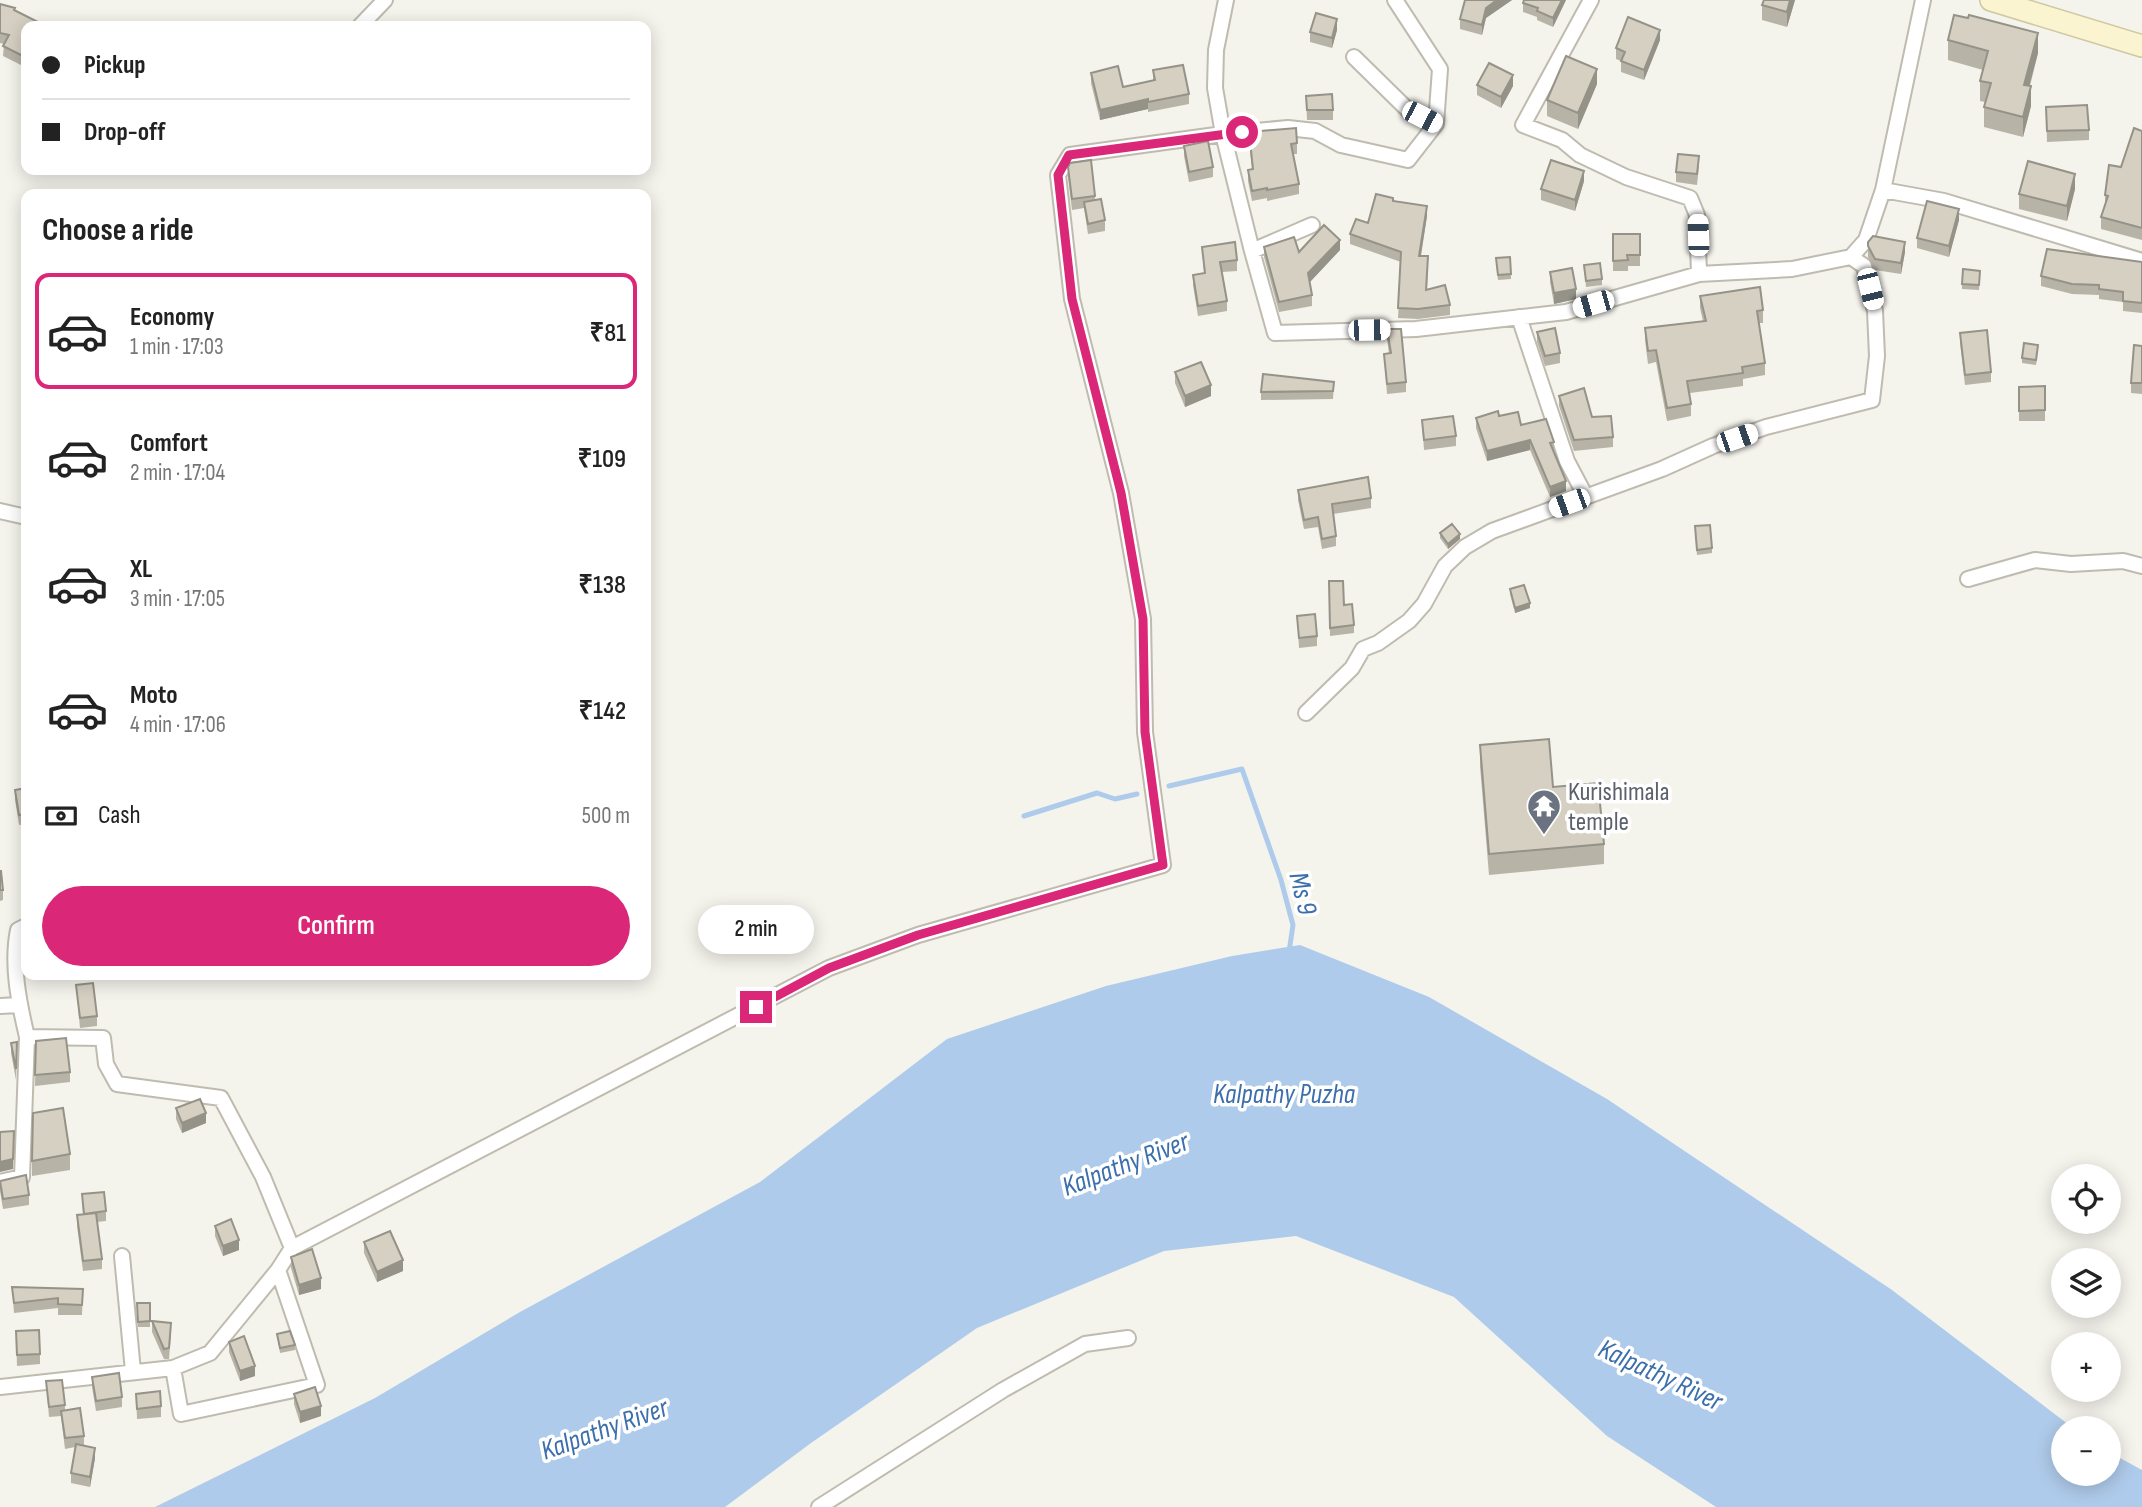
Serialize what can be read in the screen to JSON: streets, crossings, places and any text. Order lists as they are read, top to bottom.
{
  "water": ["Ms 9", "Kalpathy Puzha", "Kalpathy River"],
  "places": {
    "temple": ["Kurishimala temple"]
  },
  "page": {
    "banner": ["Pickup", "Drop-off"],
    "heading": "Choose a ride",
    "list": [
      {
        "name": "Economy",
        "note": "1 min · 17:03",
        "value": "₹81"
      },
      {
        "name": "Comfort",
        "note": "2 min · 17:04",
        "value": "₹109"
      },
      {
        "name": "XL",
        "note": "3 min · 17:05",
        "value": "₹138"
      },
      {
        "name": "Moto",
        "note": "4 min · 17:06",
        "value": "₹142"
      }
    ],
    "pay": ["Cash", "500 m"],
    "buttons": "Confirm",
    "bubble": "2 min",
    "map_buttons": ["+", "−"]
  }
}
